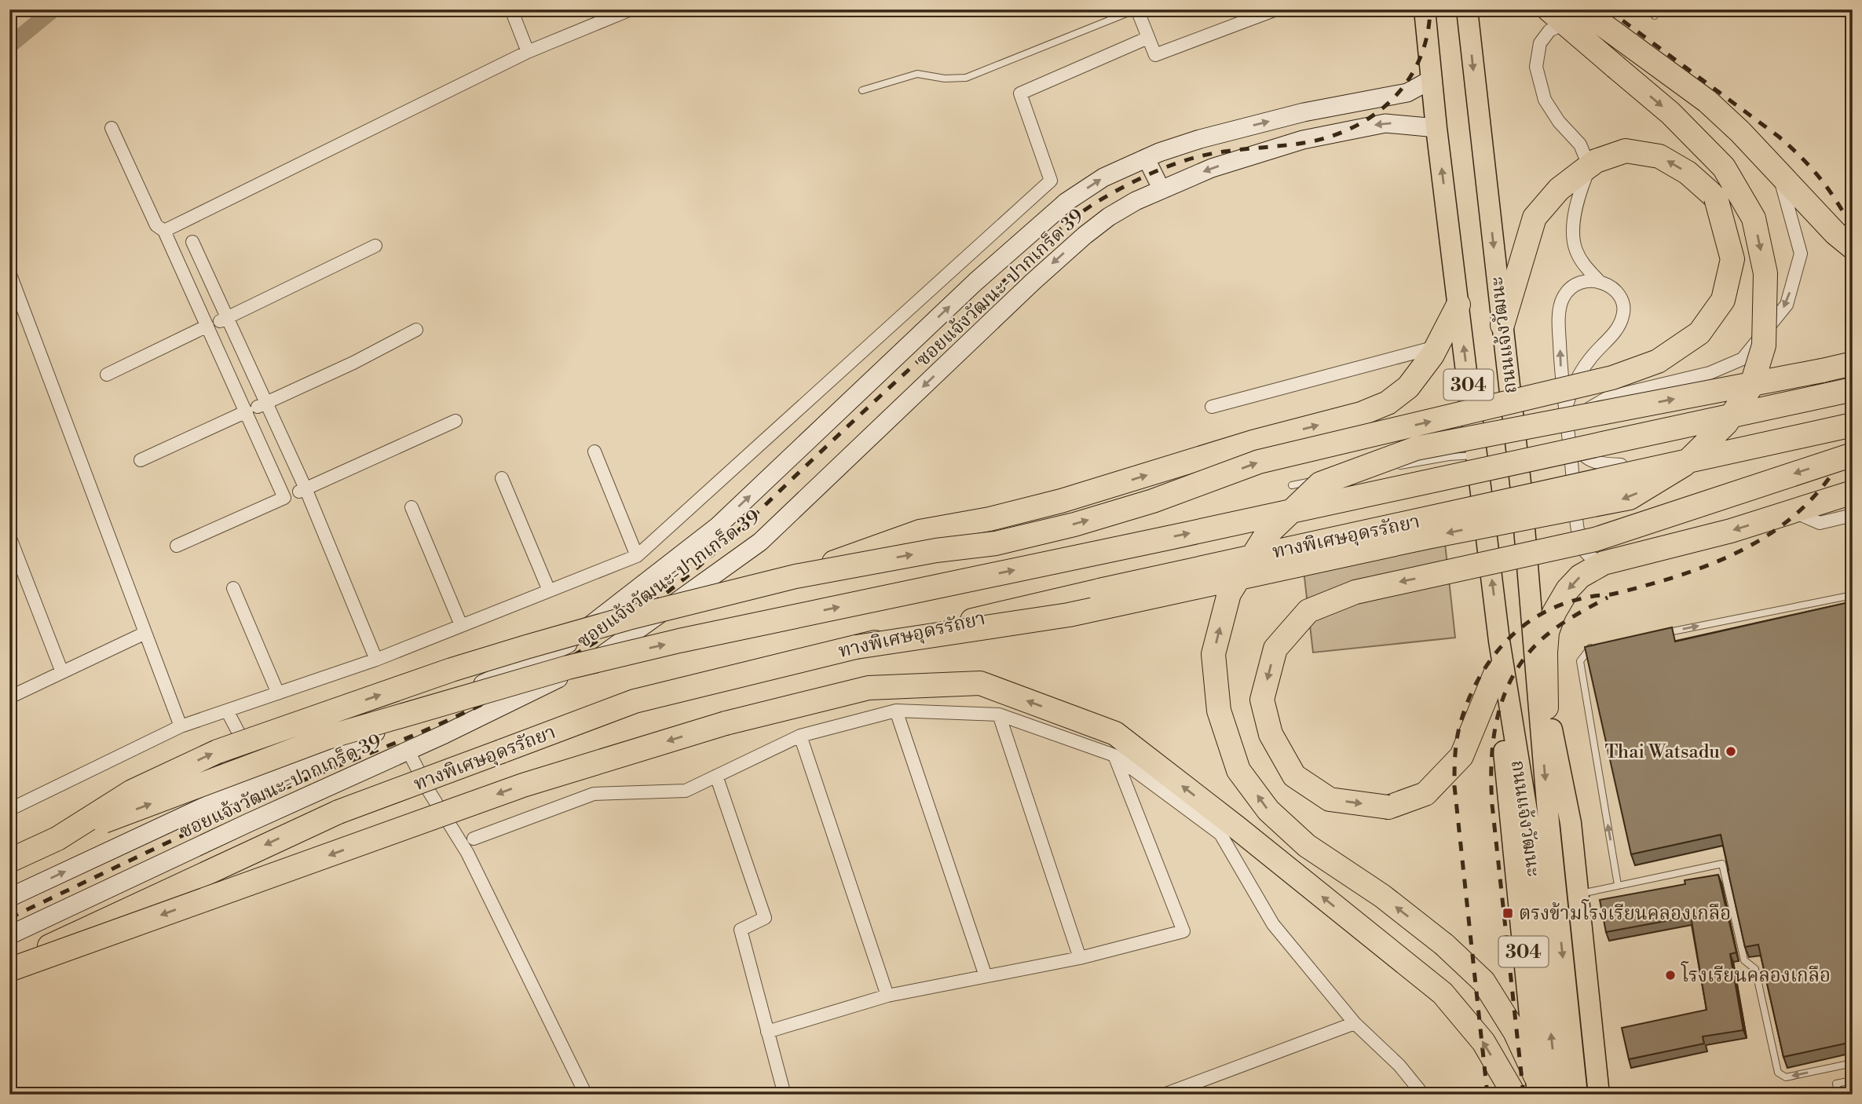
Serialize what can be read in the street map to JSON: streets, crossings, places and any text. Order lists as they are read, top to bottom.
{
  "streets": {
    "highway": ["ทางพิเศษอุดรรัถยา"],
    "main road": ["ซอยแจ้งวัฒนะ-ปากเกร็ด 39", "ถนนแจ้งวัฒนะ", "304"]
  },
  "crossings": [
    ["ซอยแจ้งวัฒนะ-ปากเกร็ด 39", "ถนนแจ้งวัฒนะ"]
  ],
  "places": {
    "other": ["Thai Watsadu", "โรงเรียนคลองเกลือ"],
    "transit": ["ตรงข้ามโรงเรียนคลองเกลือ"]
  }
}
